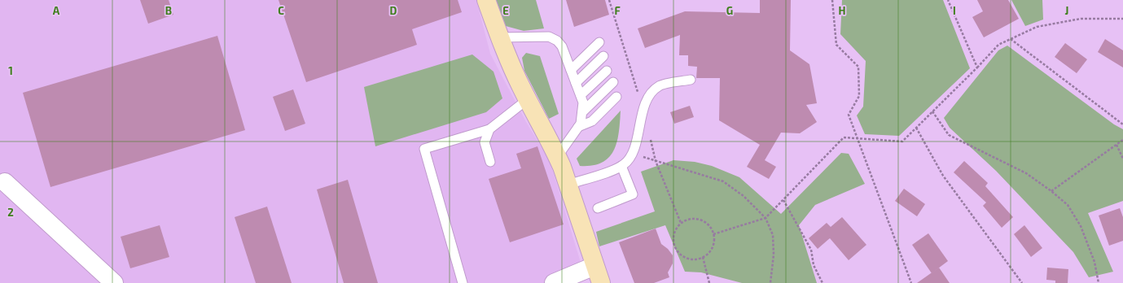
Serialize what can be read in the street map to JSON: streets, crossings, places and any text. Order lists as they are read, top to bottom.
{
  "grid": {
    "columns": [
      "A",
      "B",
      "C",
      "D",
      "E",
      "F",
      "G",
      "H",
      "I",
      "J"
    ],
    "rows": ["1", "2"]
  }
}
